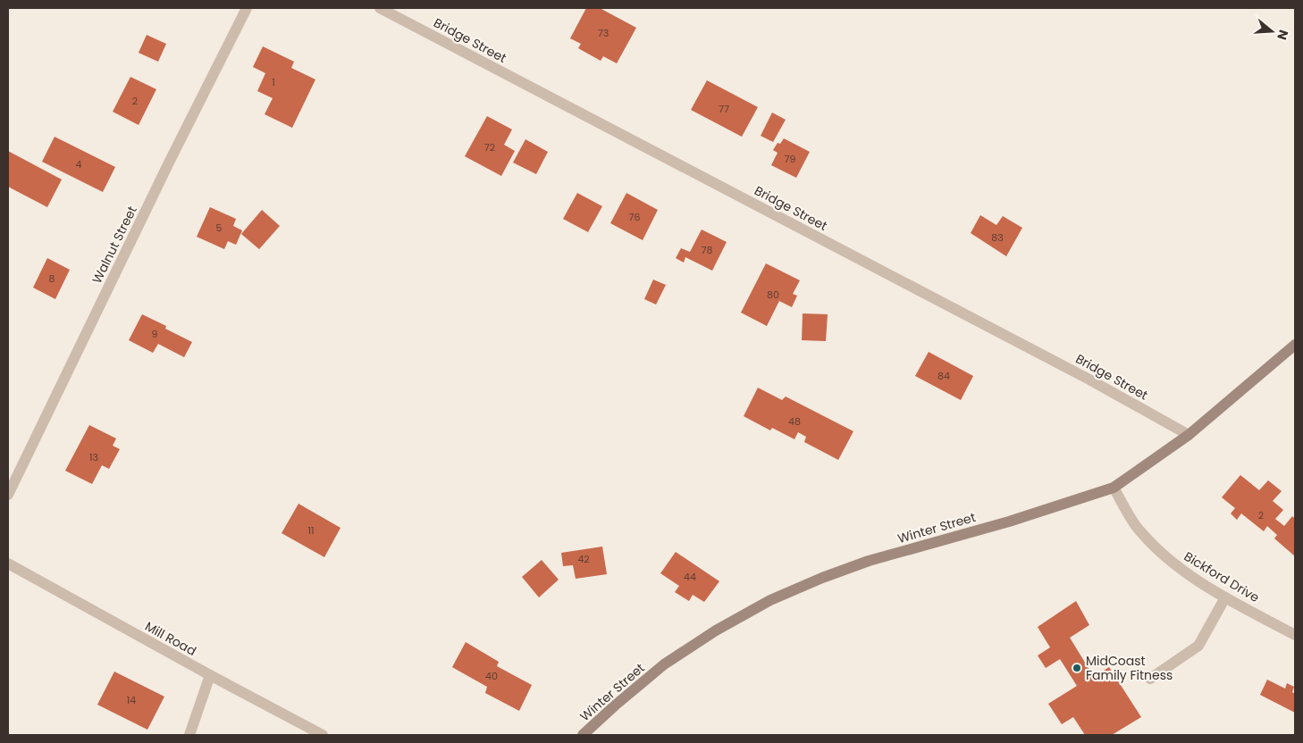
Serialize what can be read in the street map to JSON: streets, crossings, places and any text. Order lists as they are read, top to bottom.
{
  "streets": {
    "street": [
      "Bridge Street",
      "Walnut Street",
      "Winter Street",
      "Bickford Drive",
      "Mill Road"
    ]
  },
  "crossings": [
    ["Bridge Street", "Winter Street"],
    ["Winter Street", "Bickford Drive"]
  ],
  "places": ["MidCoast Family Fitness"],
  "house_numbers": [
    "73",
    "1",
    "2",
    "77",
    "72",
    "79",
    "4",
    "76",
    "5",
    "83",
    "78",
    "8",
    "80",
    "9",
    "84",
    "48",
    "13",
    "2",
    "11",
    "42",
    "44",
    "40",
    "14"
  ],
  "north": "right"
}
